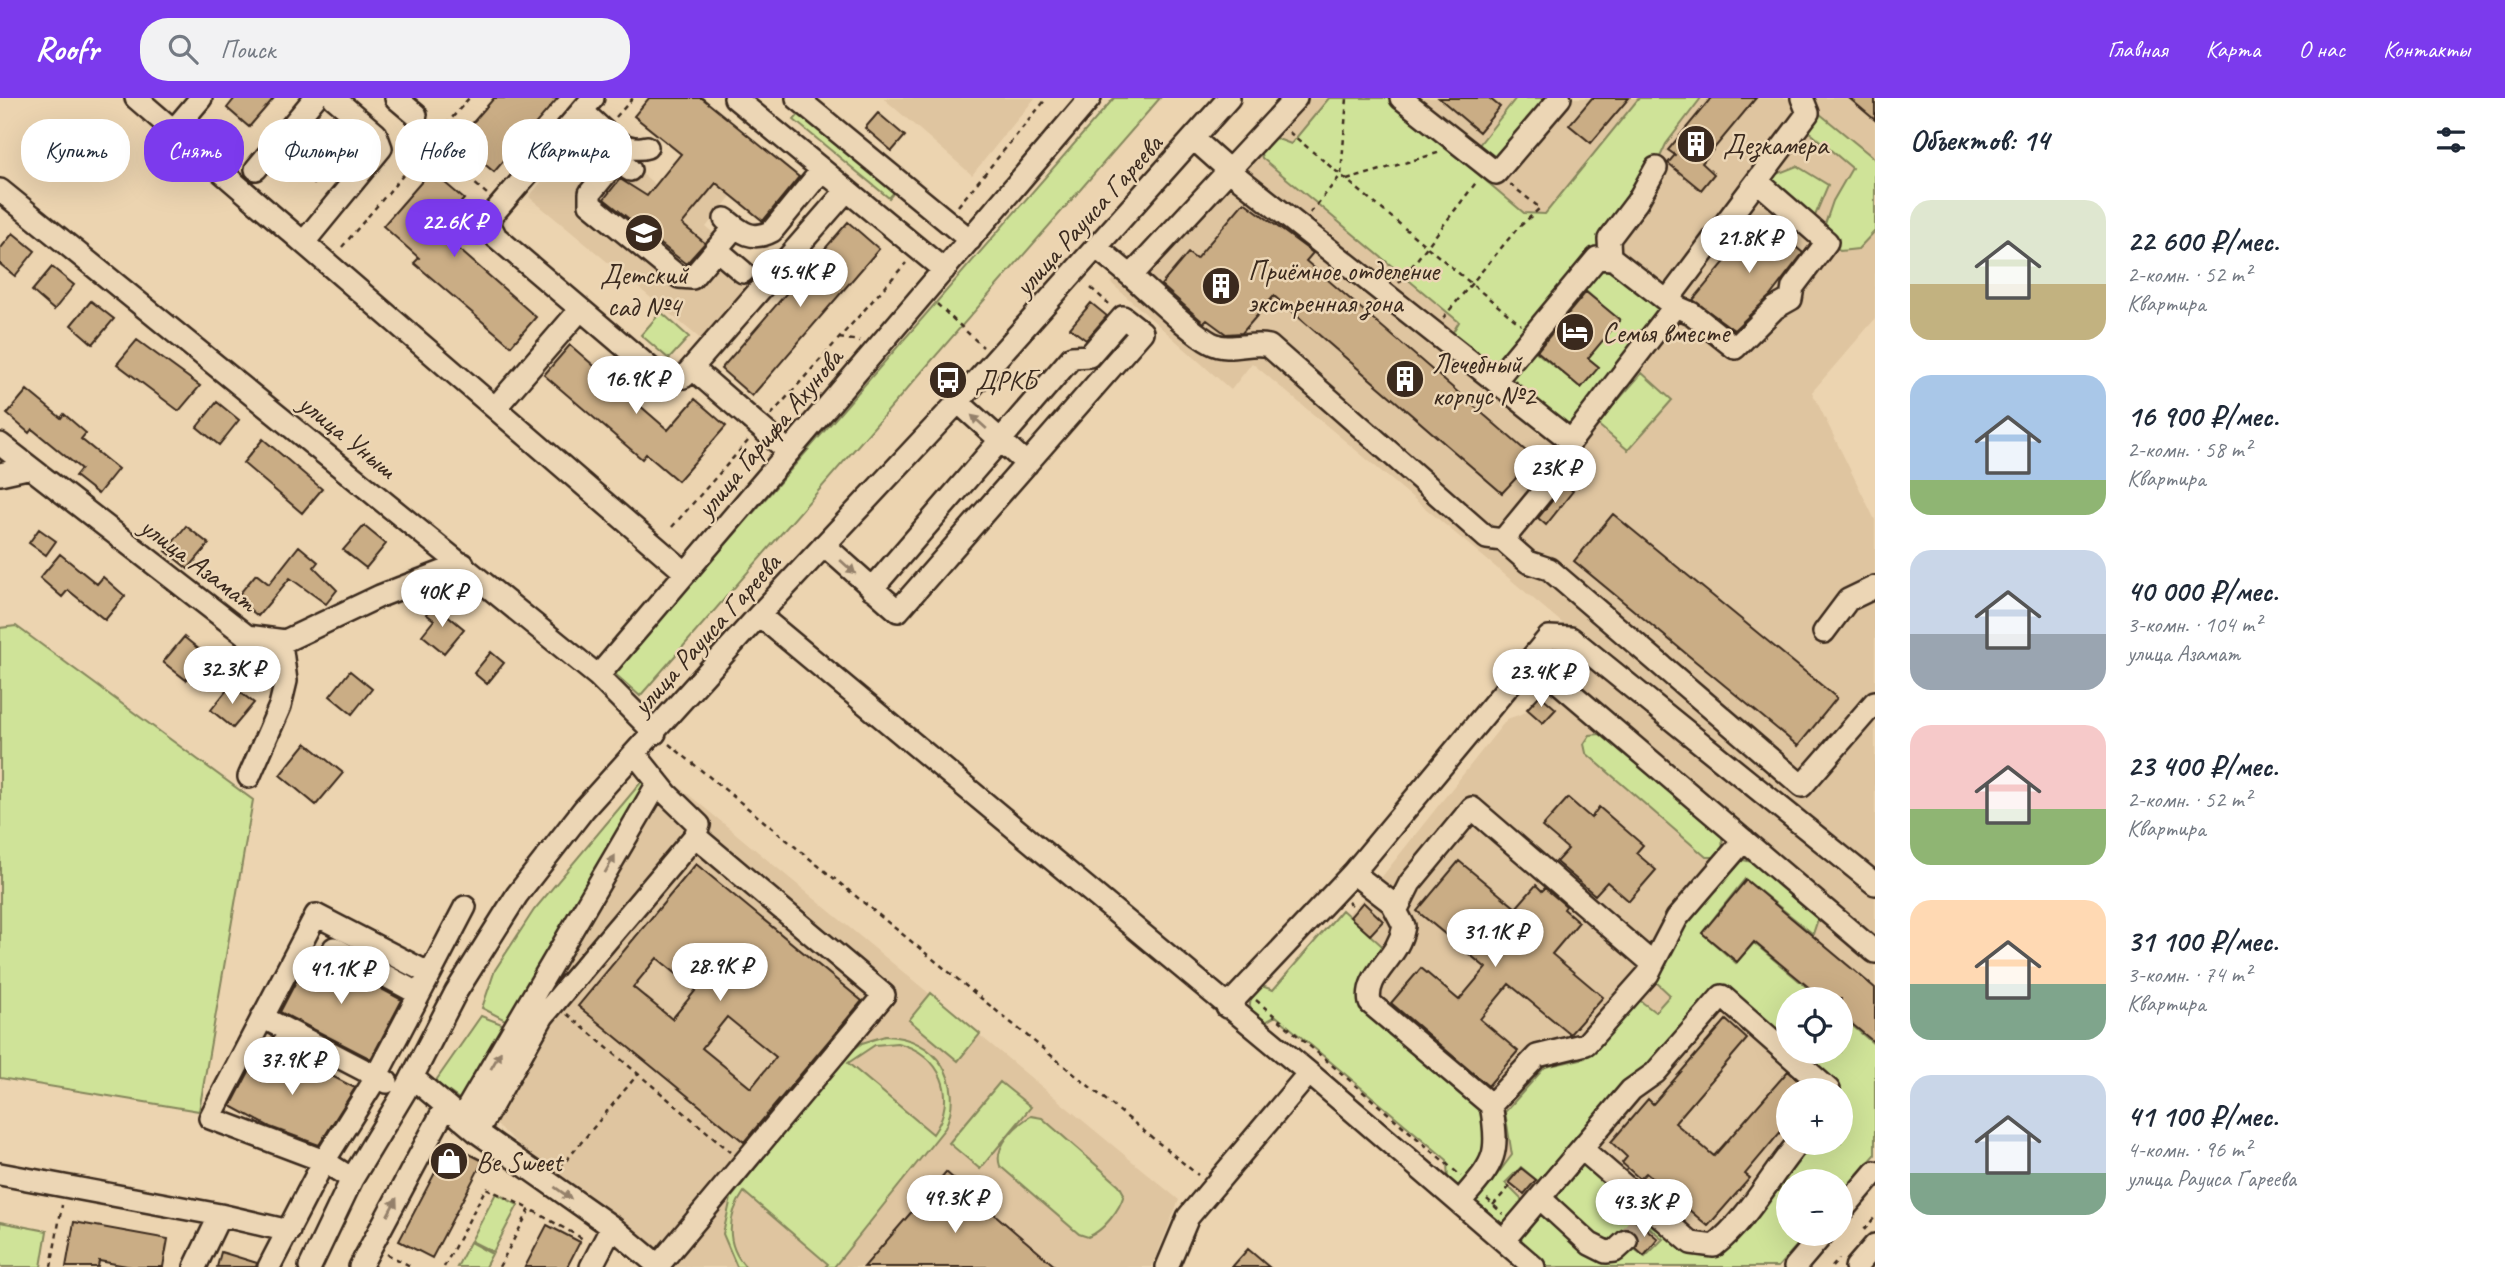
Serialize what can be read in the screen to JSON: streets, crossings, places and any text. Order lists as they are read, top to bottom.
{
  "streets": {
    "street": [
      "улица Рауиса Гареева",
      "улица Гарифа Ахунова",
      "улица Уныш",
      "улица Азамат"
    ]
  },
  "crossings": [
    ["улица Рауиса Гареева", "улица Уныш"],
    ["улица Гарифа Ахунова", "улица Уныш"]
  ],
  "places": {
    "building": ["Дезкамера", "Приёмное отделение экстренная зона", "Лечебный корпус №2"],
    "school or university": ["Детский сад №4"],
    "hotel": ["Семья вместе"],
    "bus stop": ["ДРКБ"],
    "shop": ["Be Sweet"]
  },
  "page": {
    "header": "Roofr",
    "search": "Поиск",
    "nav": [
      "Главная",
      "Карта",
      "О нас",
      "Контакты"
    ],
    "heading": "Объектов: 14",
    "chip": [
      "Купить",
      "Снять",
      "Фильтры",
      "Новое",
      "Квартира"
    ],
    "list": [
      {
        "name": "22 600 ₽/мес.",
        "note": "2-комн. · 52 m² · Квартира"
      },
      {
        "name": "16 900 ₽/мес.",
        "note": "2-комн. · 58 m² · Квартира"
      },
      {
        "name": "40 000 ₽/мес.",
        "note": "3-комн. · 104 m² · улица Азамат"
      },
      {
        "name": "23 400 ₽/мес.",
        "note": "2-комн. · 52 m² · Квартира"
      },
      {
        "name": "31 100 ₽/мес.",
        "note": "3-комн. · 74 m² · Квартира"
      },
      {
        "name": "41 100 ₽/мес.",
        "note": "4-комн. · 96 m² · улица Рауиса Гареева"
      }
    ],
    "price": [
      "22.6K ₽",
      "21.8K ₽",
      "45.4K ₽",
      "16.9K ₽",
      "23K ₽",
      "40K ₽",
      "32.3K ₽",
      "23.4K ₽",
      "31.1K ₽",
      "28.9K ₽",
      "41.1K ₽",
      "37.9K ₽",
      "49.3K ₽",
      "43.3K ₽"
    ],
    "map_buttons": ["+", "−"]
  }
}
